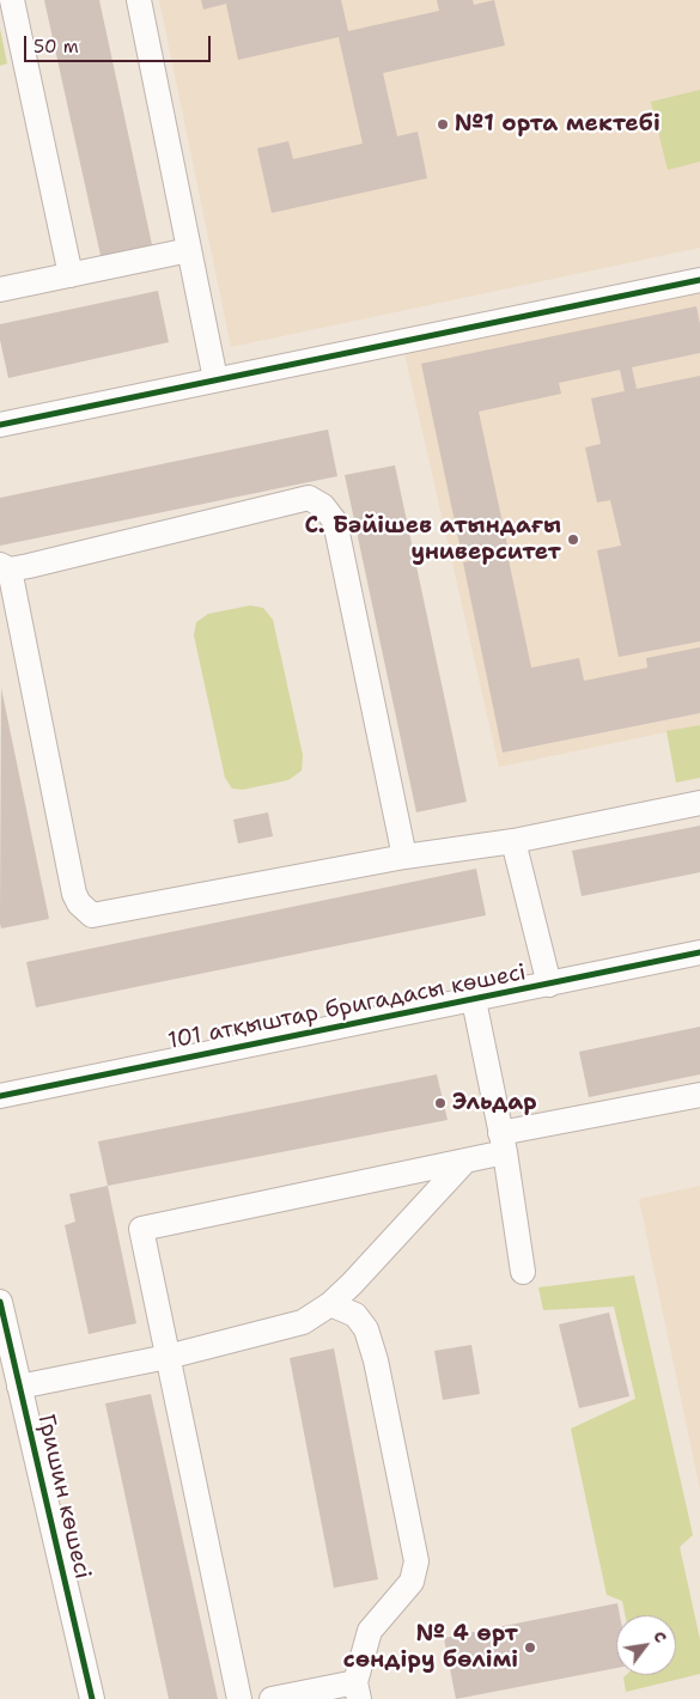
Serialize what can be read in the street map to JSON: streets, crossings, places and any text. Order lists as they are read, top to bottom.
{
  "streets": {
    "street": ["101 атқыштар бригадасы көшесі", "Гришин көшесі"]
  },
  "places": [
    "№1 орта мектебі",
    "С. Бәйішев атындағы университет",
    "Эльдар",
    "№ 4 өрт сөндіру бөлімі"
  ],
  "scale_bar": "50 m",
  "north": "top right"
}
